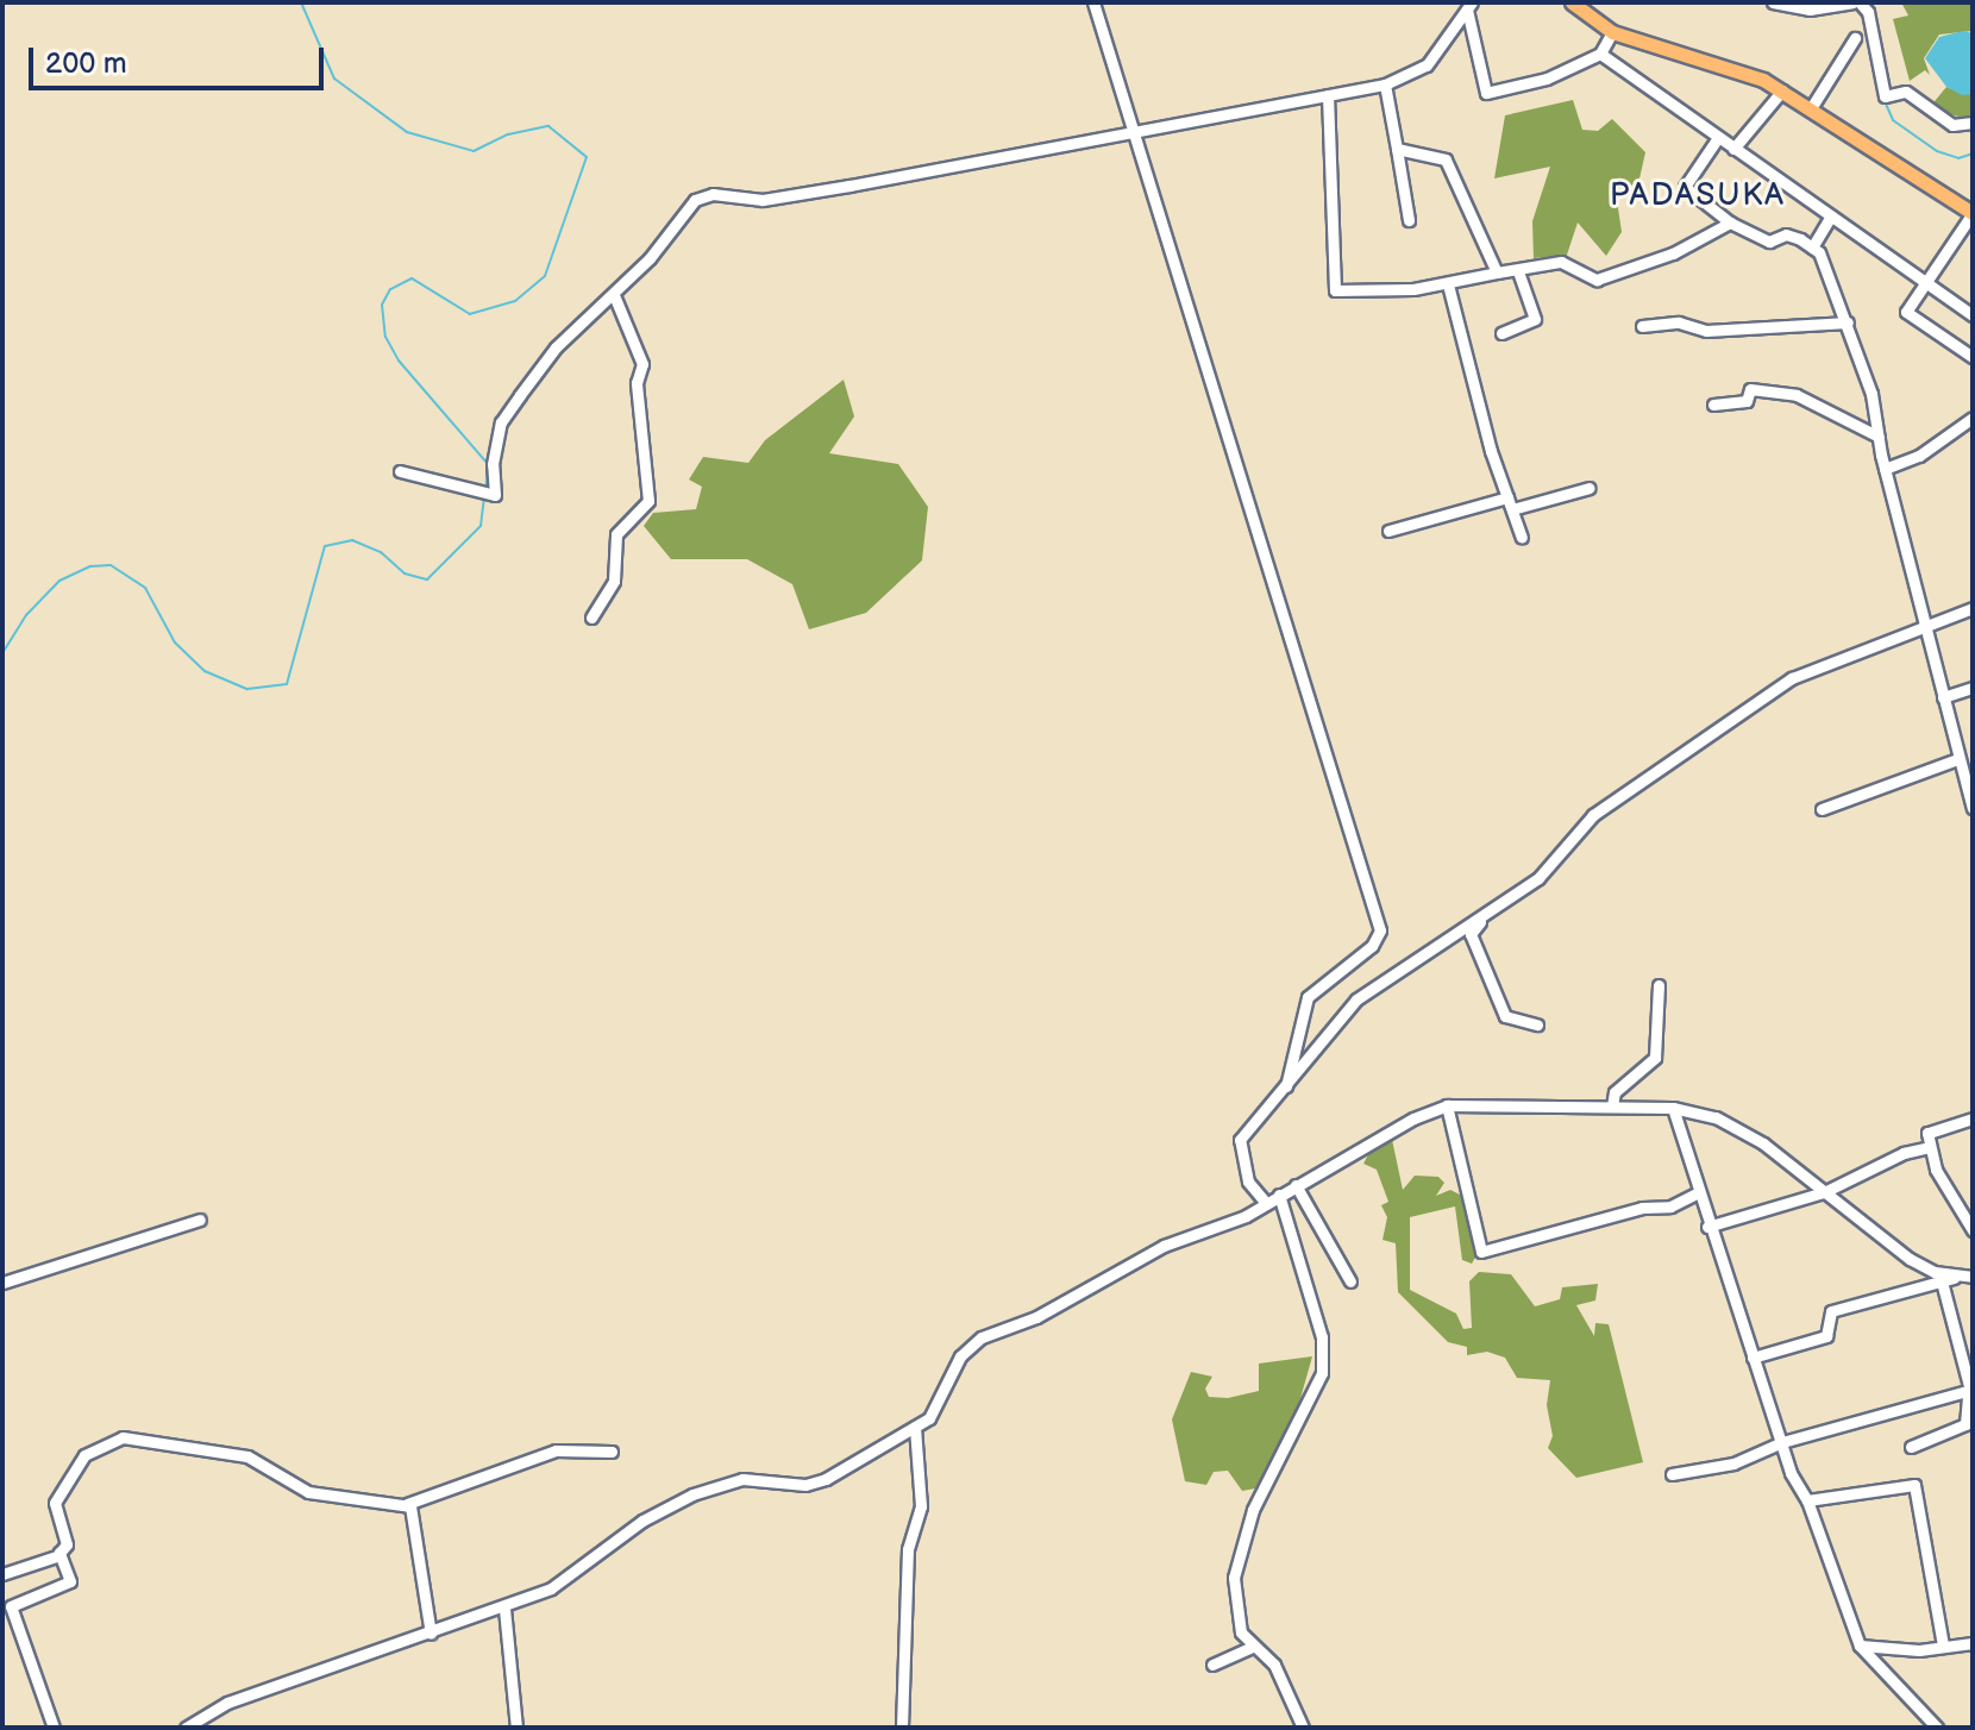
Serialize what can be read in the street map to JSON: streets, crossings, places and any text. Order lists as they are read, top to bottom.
{
  "districts": ["PADASUKA"],
  "scale_bar": "200 m"
}
